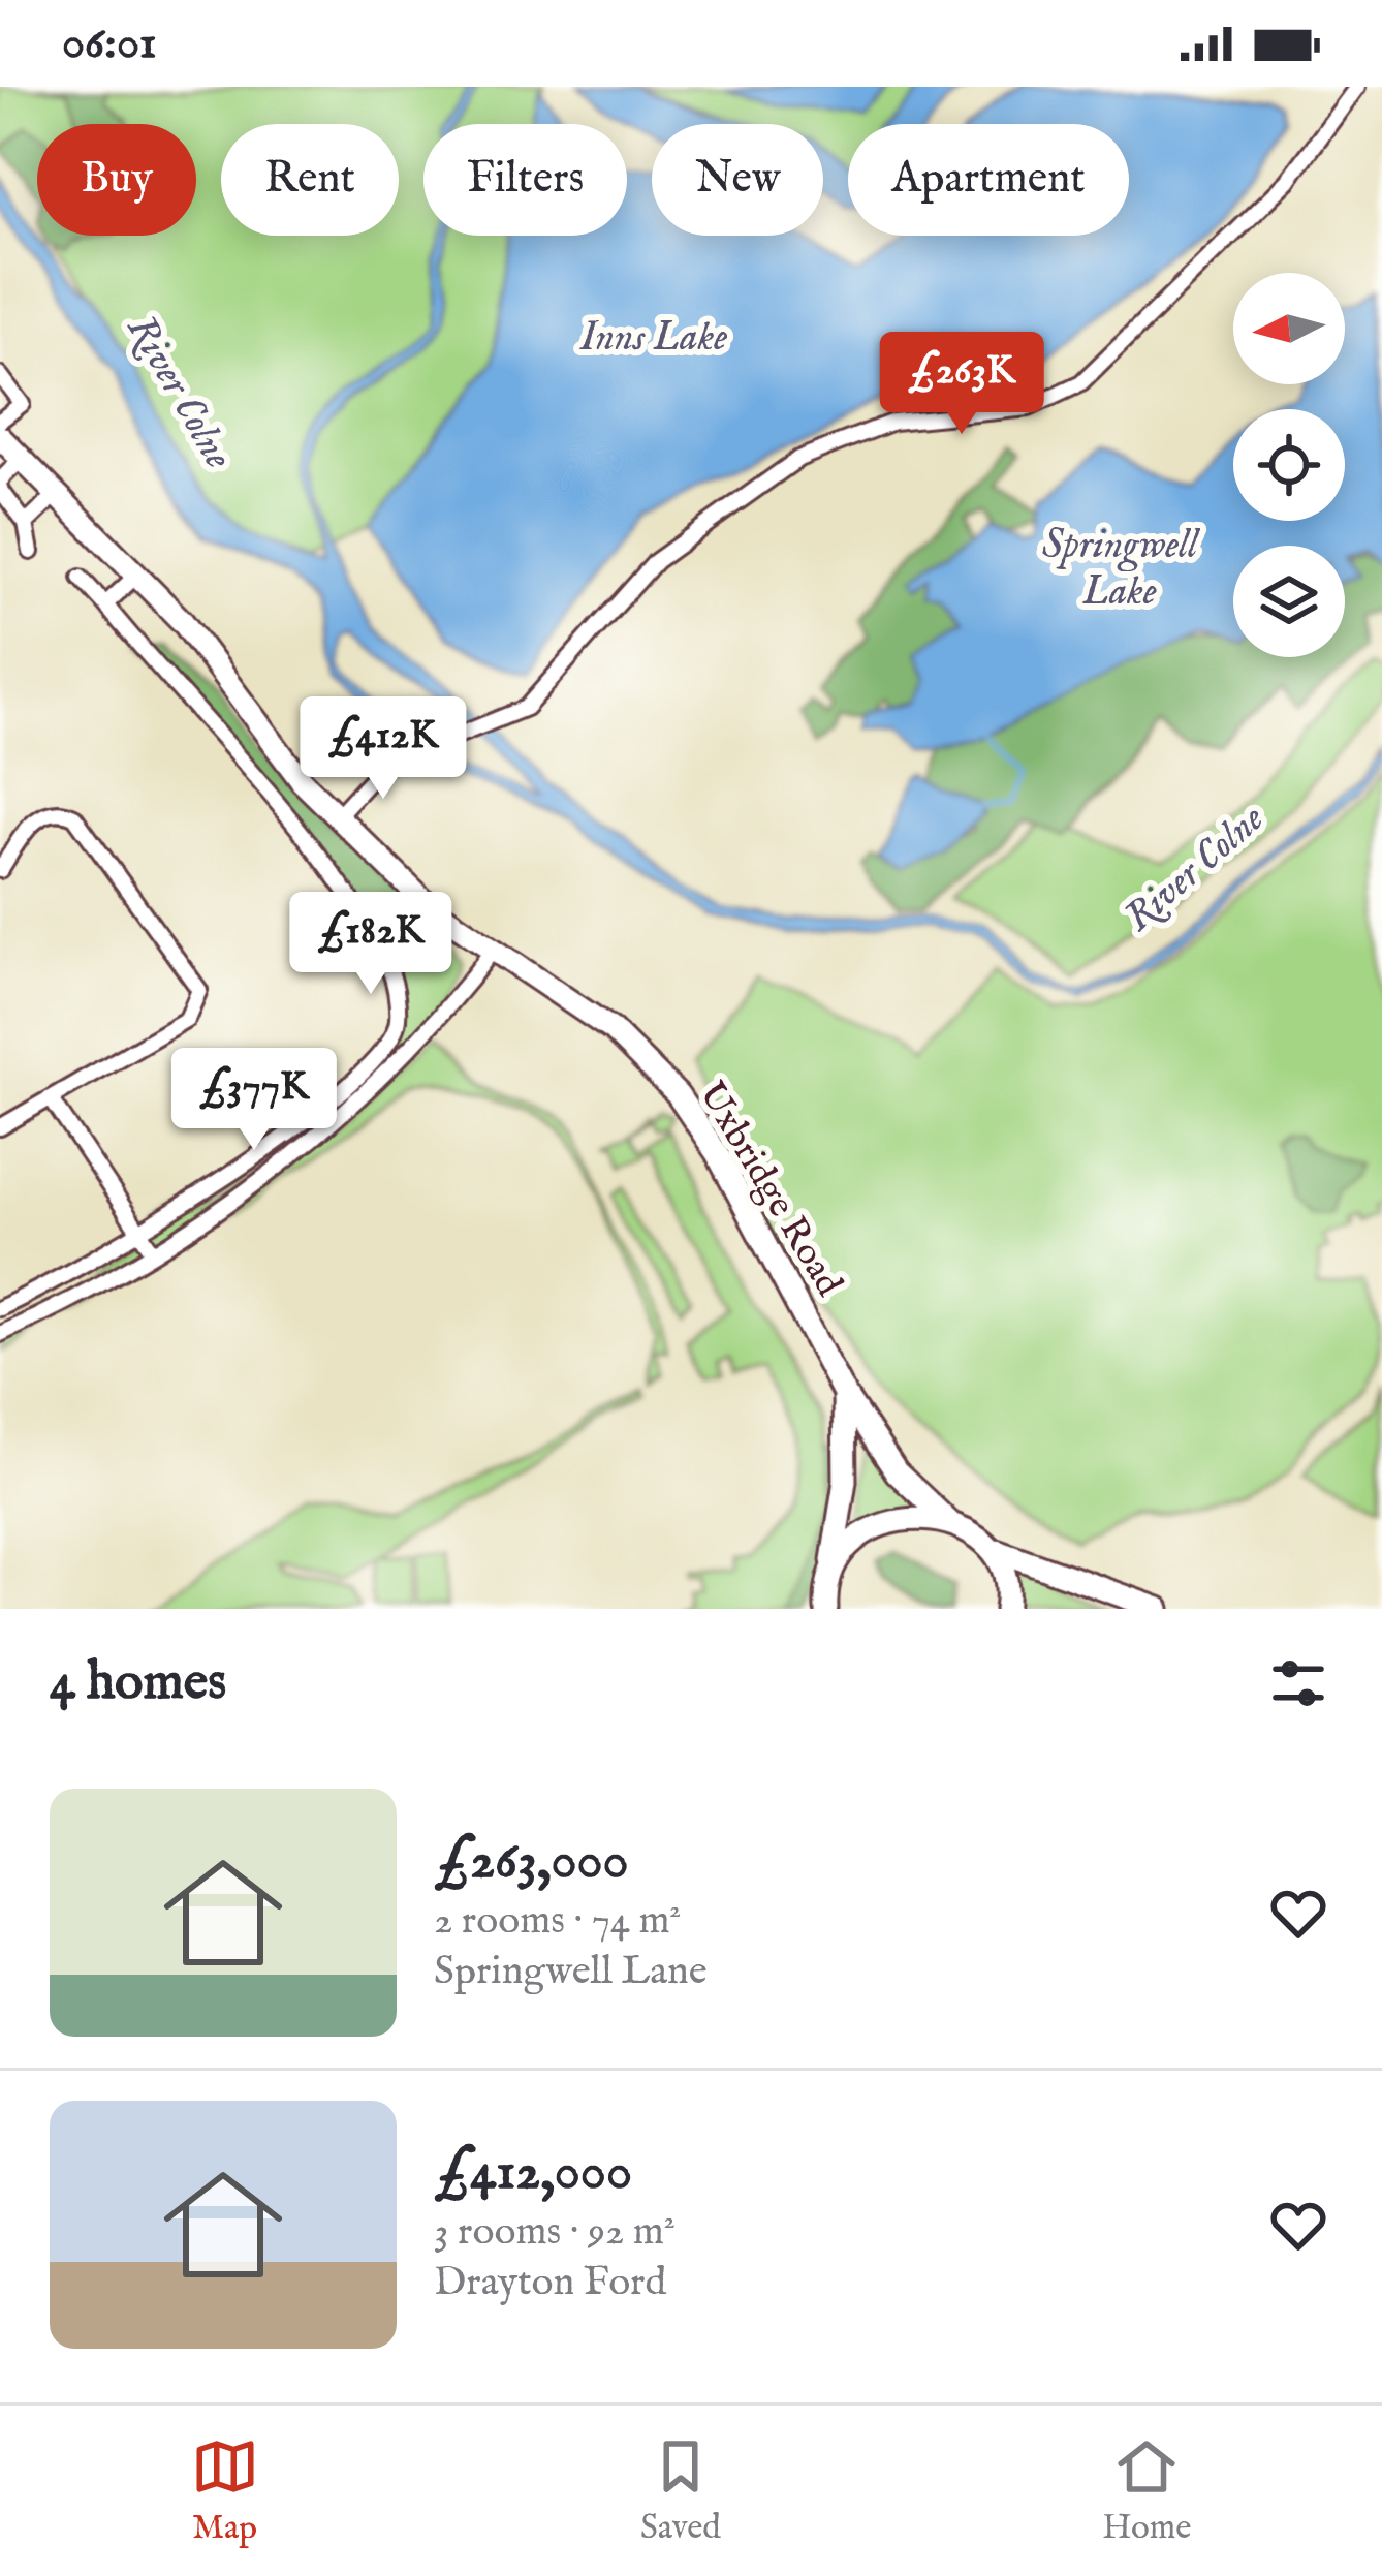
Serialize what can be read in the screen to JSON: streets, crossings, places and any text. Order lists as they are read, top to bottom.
{
  "streets": {
    "main road": ["Uxbridge Road"]
  },
  "water": ["Inns Lake", "River Colne", "Springwell Lake"],
  "north": "left",
  "page": {
    "status": "06:01",
    "chip": [
      "Buy",
      "Rent",
      "Filters",
      "New",
      "Apartment"
    ],
    "price": [
      "£263K",
      "£412K",
      "£182K",
      "£377K"
    ],
    "heading": "4 homes",
    "list": [
      {
        "name": "£263,000",
        "note": "2 rooms · 74 m² · Springwell Lane"
      },
      {
        "name": "£412,000",
        "note": "3 rooms · 92 m² · Drayton Ford"
      }
    ],
    "tabs": ["Map", "Saved", "Home"]
  }
}
